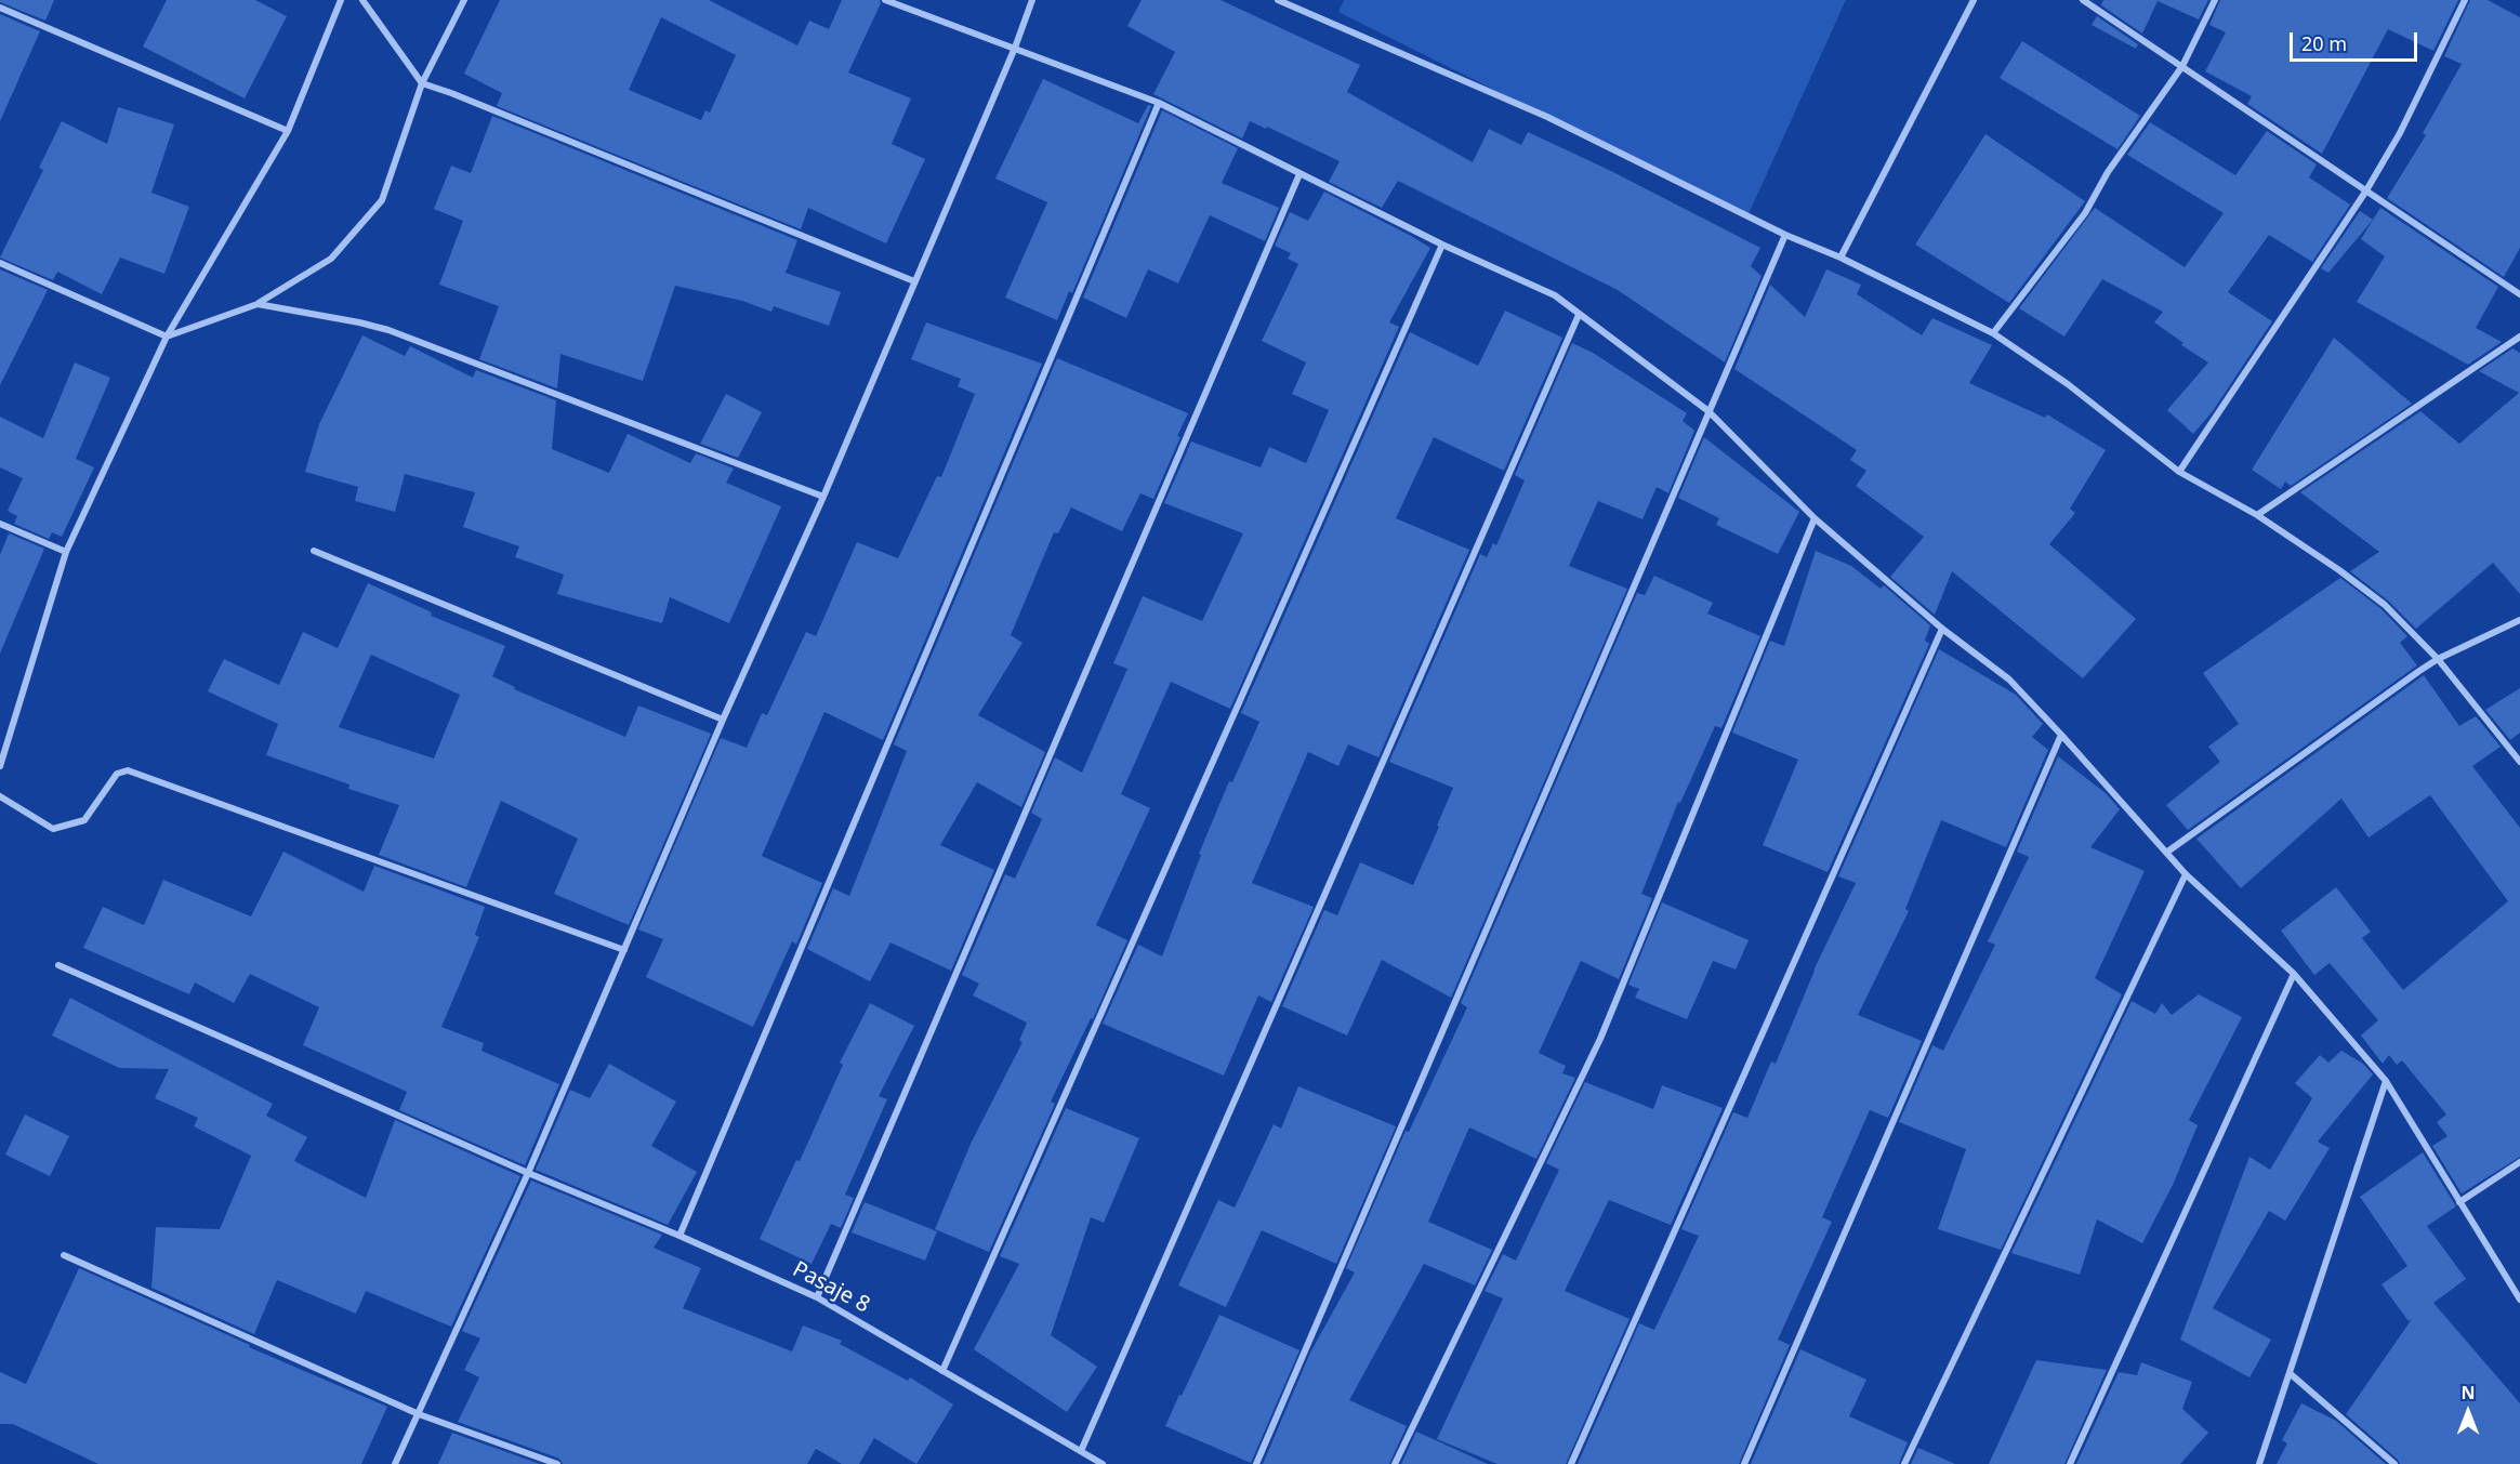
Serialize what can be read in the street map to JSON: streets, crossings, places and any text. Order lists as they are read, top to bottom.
{
  "streets": {
    "street": ["Pasaje 8"]
  },
  "scale_bar": "20 m",
  "north": "top"
}
